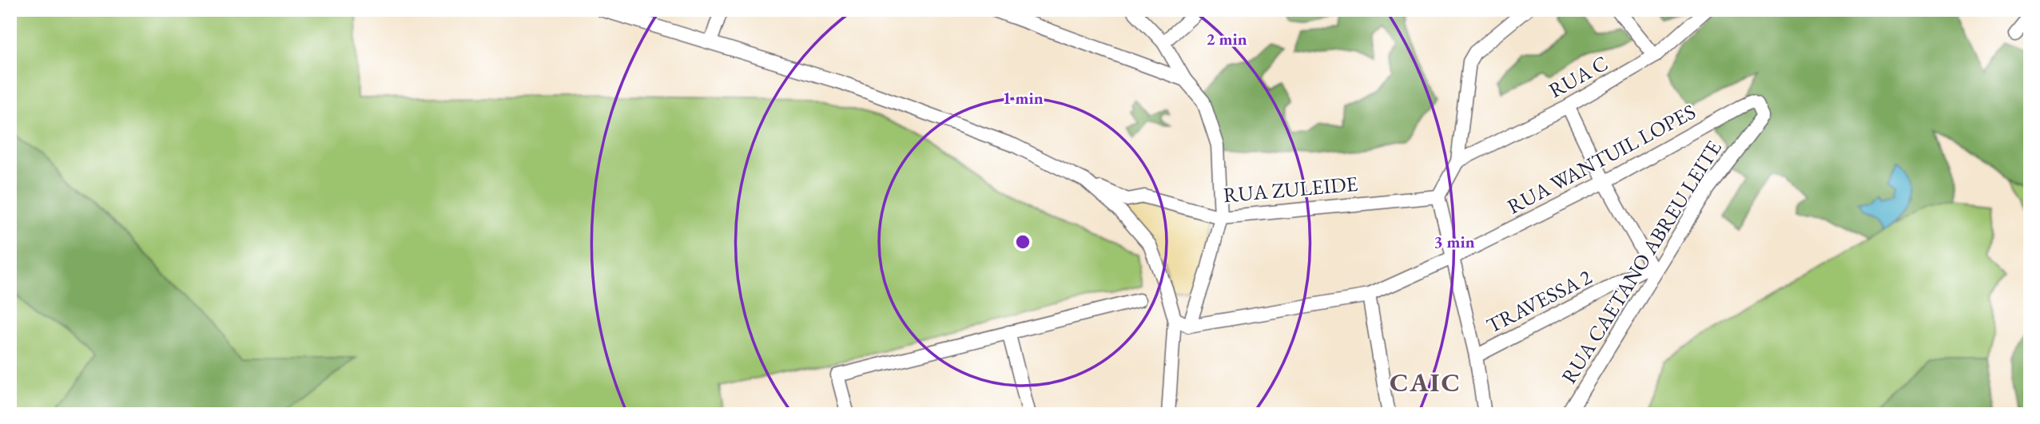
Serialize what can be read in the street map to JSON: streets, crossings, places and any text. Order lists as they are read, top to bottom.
{
  "streets": {
    "street": [
      "RUA C",
      "RUA WANTUIL LOPES",
      "RUA ZULEIDE",
      "RUA CAETANO ABREU LEITE",
      "TRAVESSA 2"
    ]
  },
  "crossings": [
    ["RUA WANTUIL LOPES", "RUA CAETANO ABREU LEITE"],
    ["RUA CAETANO ABREU LEITE", "TRAVESSA 2"]
  ],
  "districts": ["CAIC"],
  "rings": ["2 min", "1 min", "3 min"]
}
